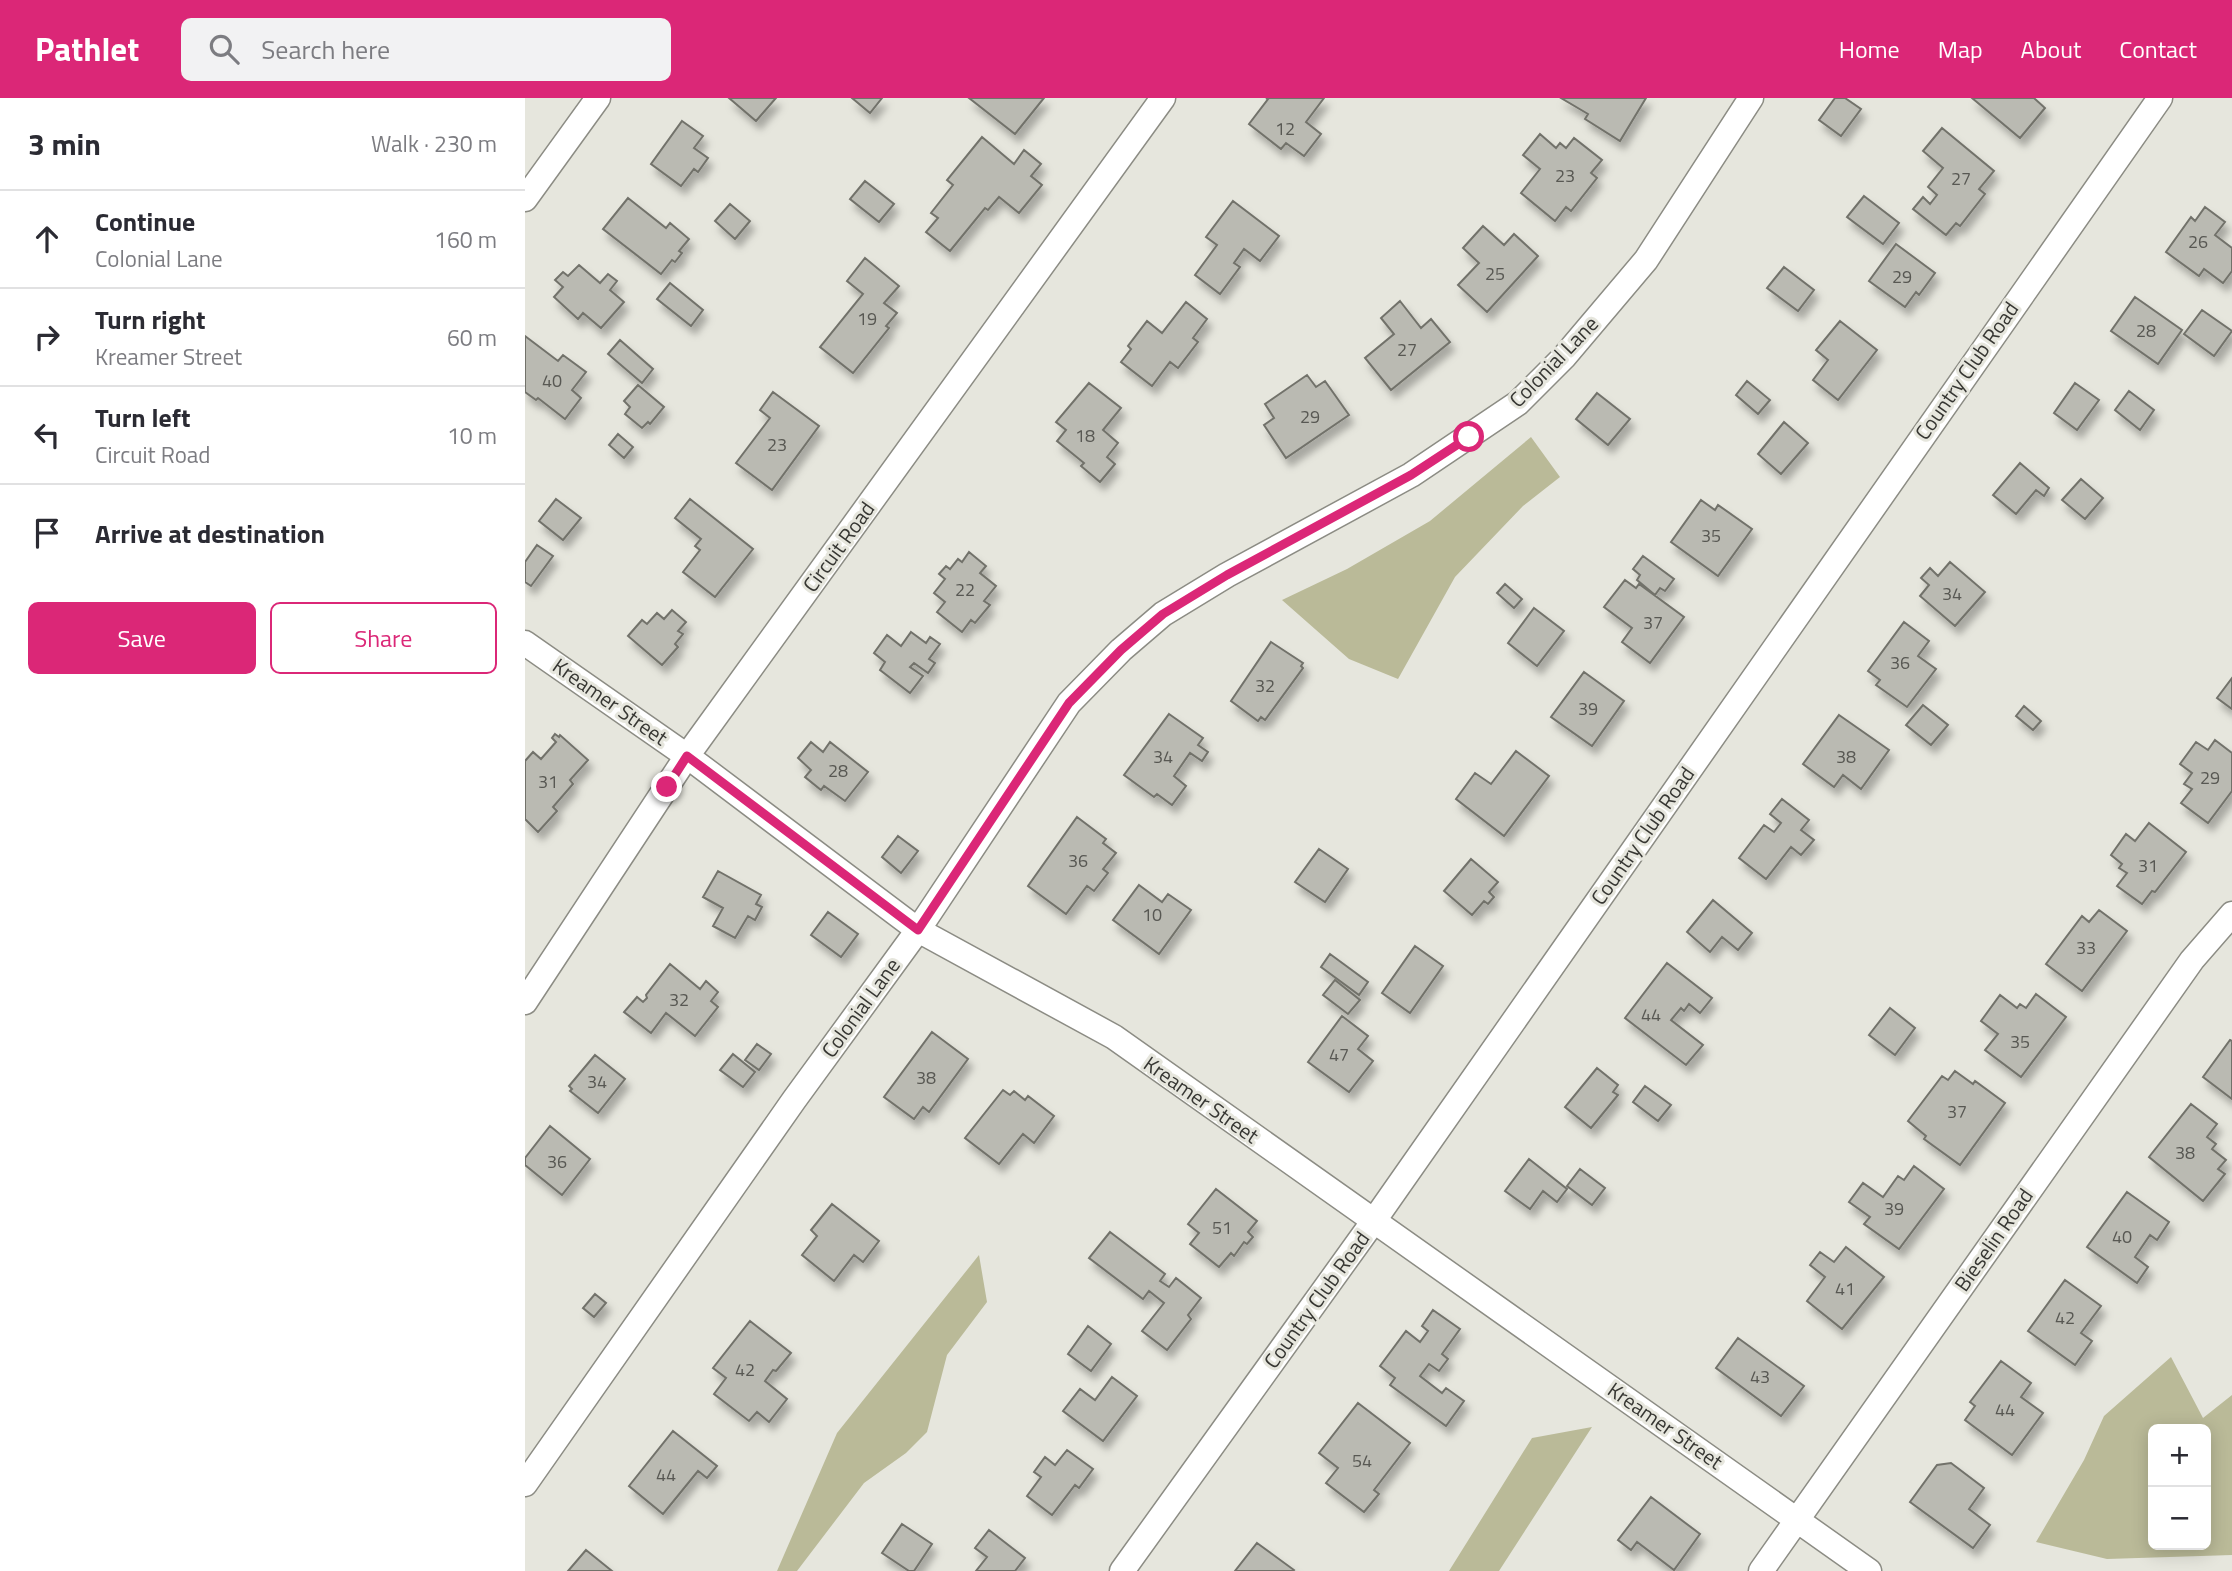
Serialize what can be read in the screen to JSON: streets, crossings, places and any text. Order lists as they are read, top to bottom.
{
  "streets": {
    "street": [
      "Colonial Lane",
      "Country Club Road",
      "Circuit Road",
      "Kreamer Street",
      "Bieselin Road"
    ]
  },
  "crossings": [
    ["Colonial Lane", "Kreamer Street"],
    ["Country Club Road", "Kreamer Street"],
    ["Circuit Road", "Kreamer Street"],
    ["Kreamer Street", "Bieselin Road"]
  ],
  "house_numbers": [
    "12",
    "23",
    "27",
    "26",
    "25",
    "29",
    "19",
    "28",
    "27",
    "40",
    "29",
    "18",
    "23",
    "35",
    "22",
    "34",
    "37",
    "36",
    "32",
    "39",
    "34",
    "38",
    "28",
    "29",
    "31",
    "36",
    "31",
    "10",
    "33",
    "32",
    "44",
    "35",
    "47",
    "38",
    "34",
    "37",
    "38",
    "36",
    "39",
    "51",
    "40",
    "41",
    "42",
    "42",
    "43",
    "44",
    "54",
    "44"
  ],
  "page": {
    "header": "Pathlet",
    "search": "Search here",
    "nav": [
      "Home",
      "Map",
      "About",
      "Contact"
    ],
    "heading": ["3 min", "Walk · 230 m"],
    "list": [
      ["Continue", "Colonial Lane", "160 m"],
      ["Turn right", "Kreamer Street", "60 m"],
      ["Turn left", "Circuit Road", "10 m"],
      "Arrive at destination"
    ],
    "buttons": ["Save", "Share"],
    "map_buttons": ["+", "−"]
  }
}
